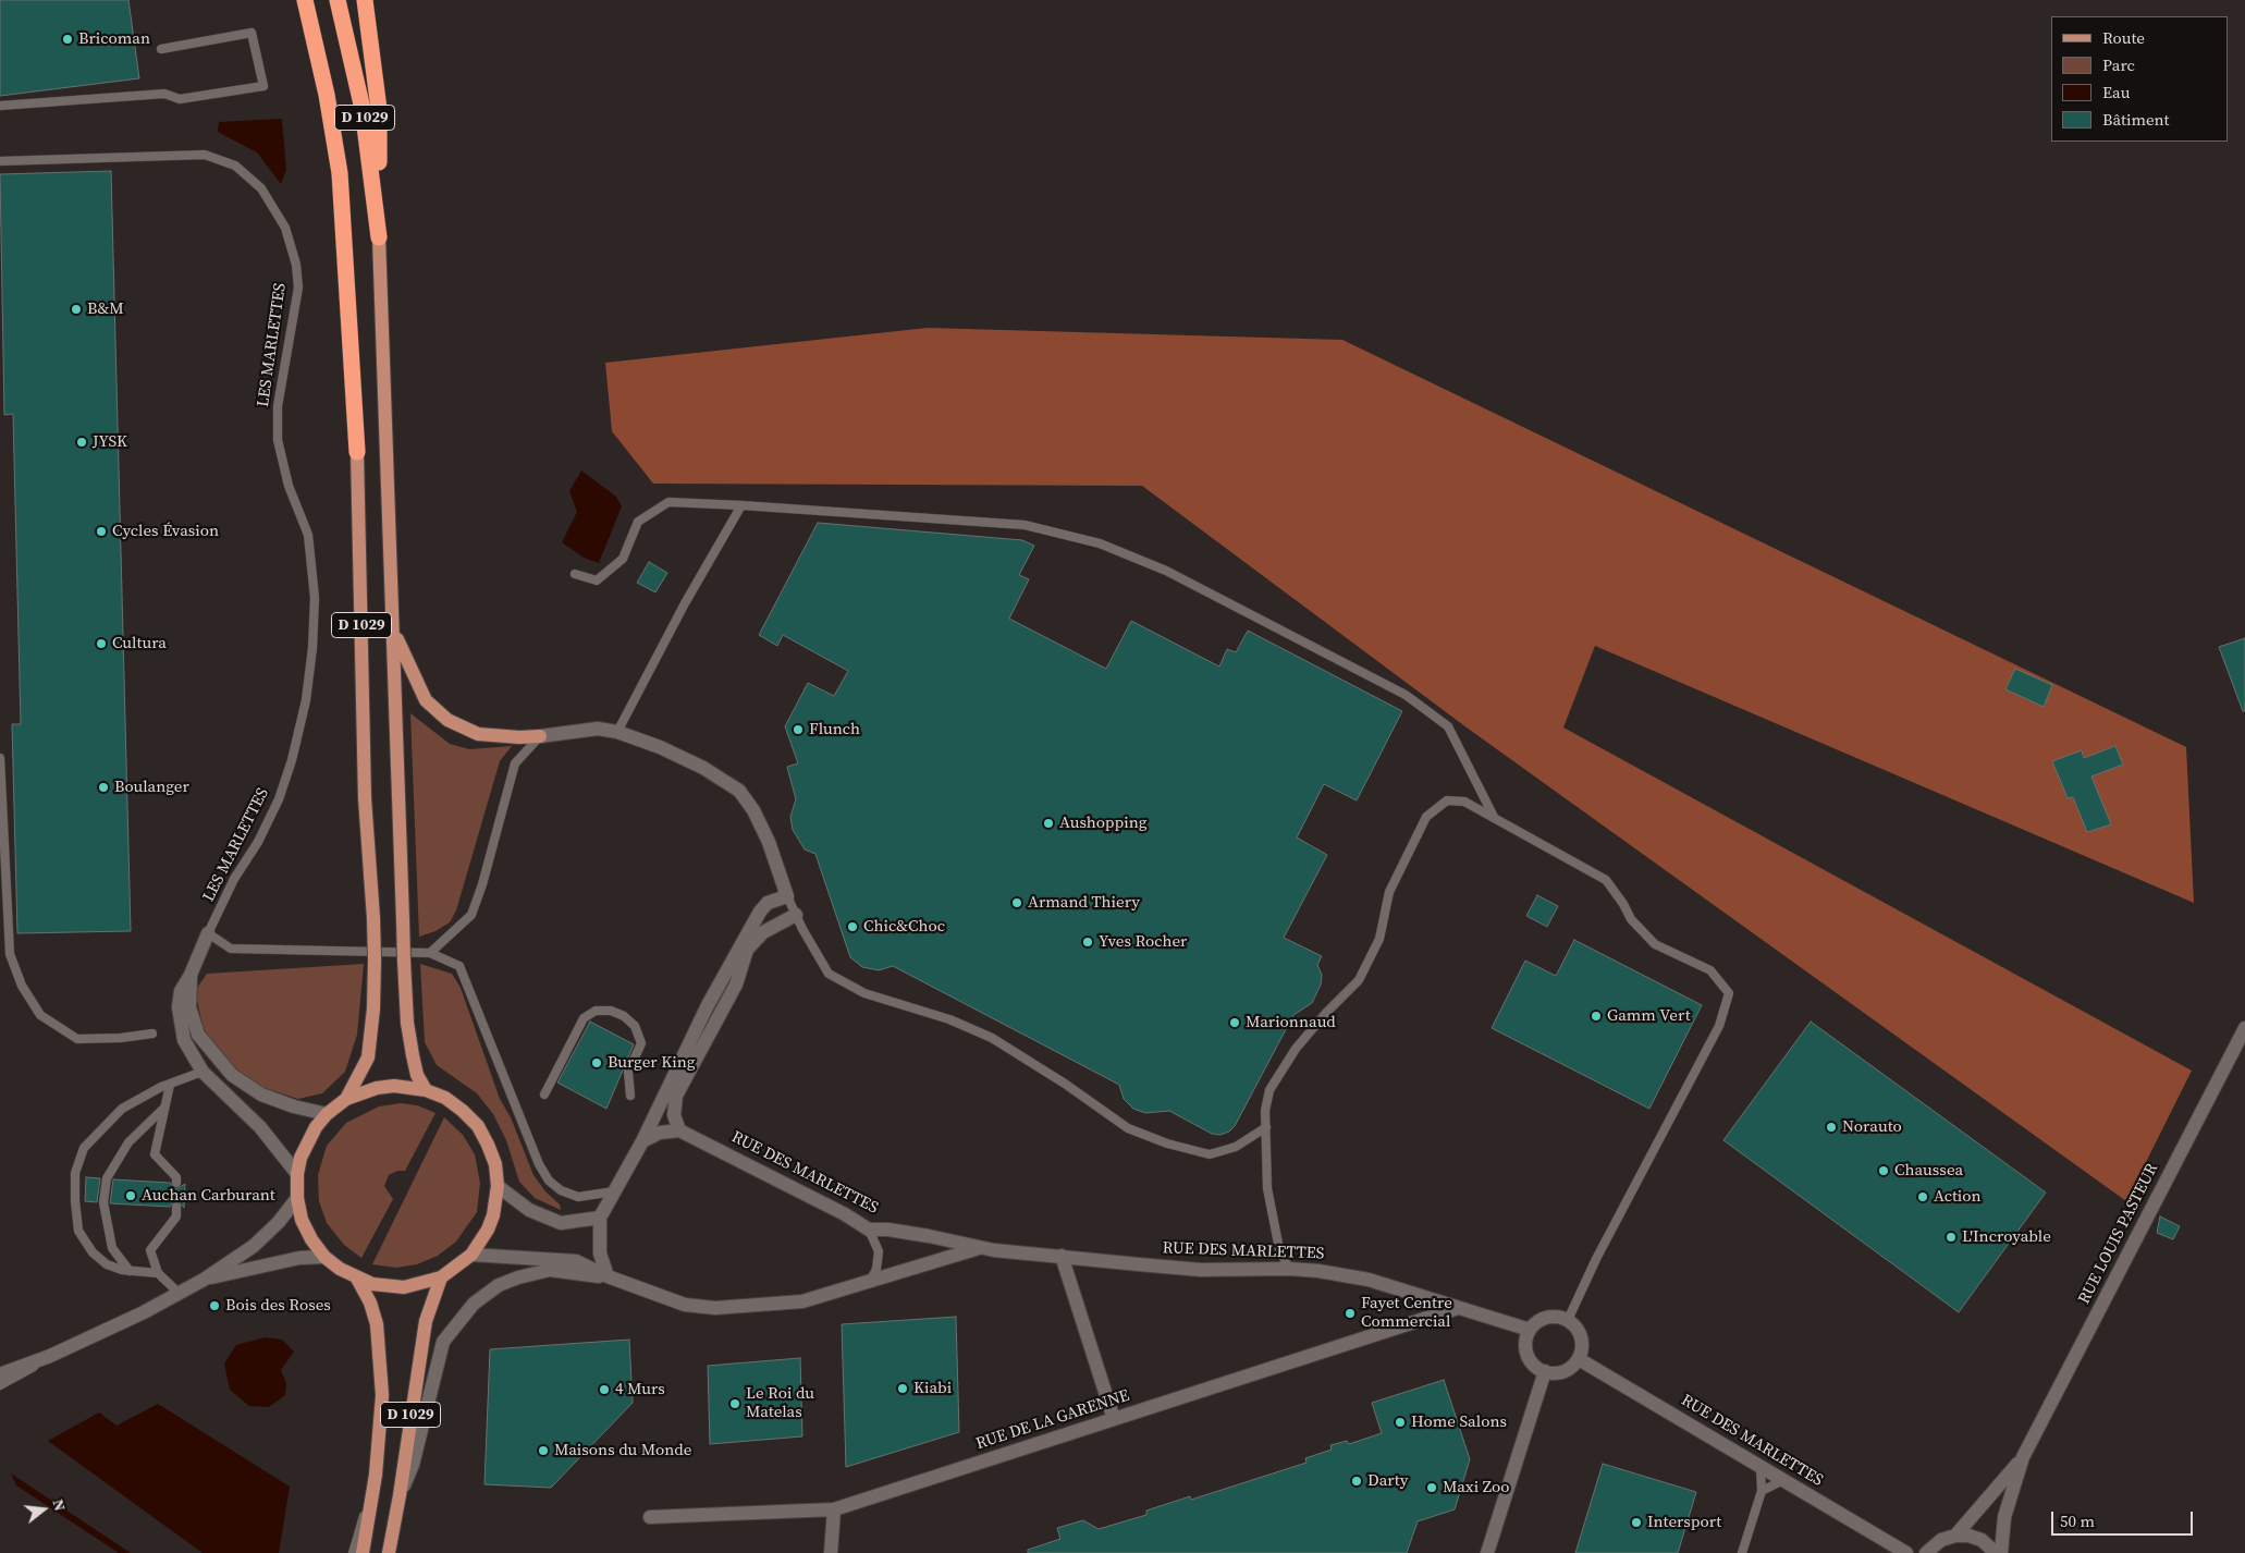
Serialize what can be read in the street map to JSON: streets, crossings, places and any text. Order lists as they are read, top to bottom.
{
  "streets": {
    "highway": ["D 1029"],
    "street": ["RUE DES MARLETTES", "RUE LOUIS PASTEUR", "RUE DE LA GARENNE"],
    "lane": ["LES MARLETTES"]
  },
  "crossings": [
    ["RUE DES MARLETTES", "RUE DE LA GARENNE"]
  ],
  "places": [
    "Bricoman",
    "B&M",
    "JYSK",
    "Cycles Évasion",
    "Cultura",
    "Flunch",
    "Boulanger",
    "Aushopping",
    "Armand Thiery",
    "Chic&Choc",
    "Yves Rocher",
    "Gamm Vert",
    "Marionnaud",
    "Burger King",
    "Norauto",
    "Chaussea",
    "Auchan Carburant",
    "Action",
    "L'Incroyable",
    "Bois des Roses",
    "Fayet Centre Commercial",
    "Kiabi",
    "4 Murs",
    "Le Roi du Matelas",
    "Home Salons",
    "Maisons du Monde",
    "Darty",
    "Maxi Zoo",
    "Intersport"
  ],
  "legend": [
    "Route",
    "Parc",
    "Eau",
    "Bâtiment"
  ],
  "scale_bar": "50 m",
  "north": "right"
}
